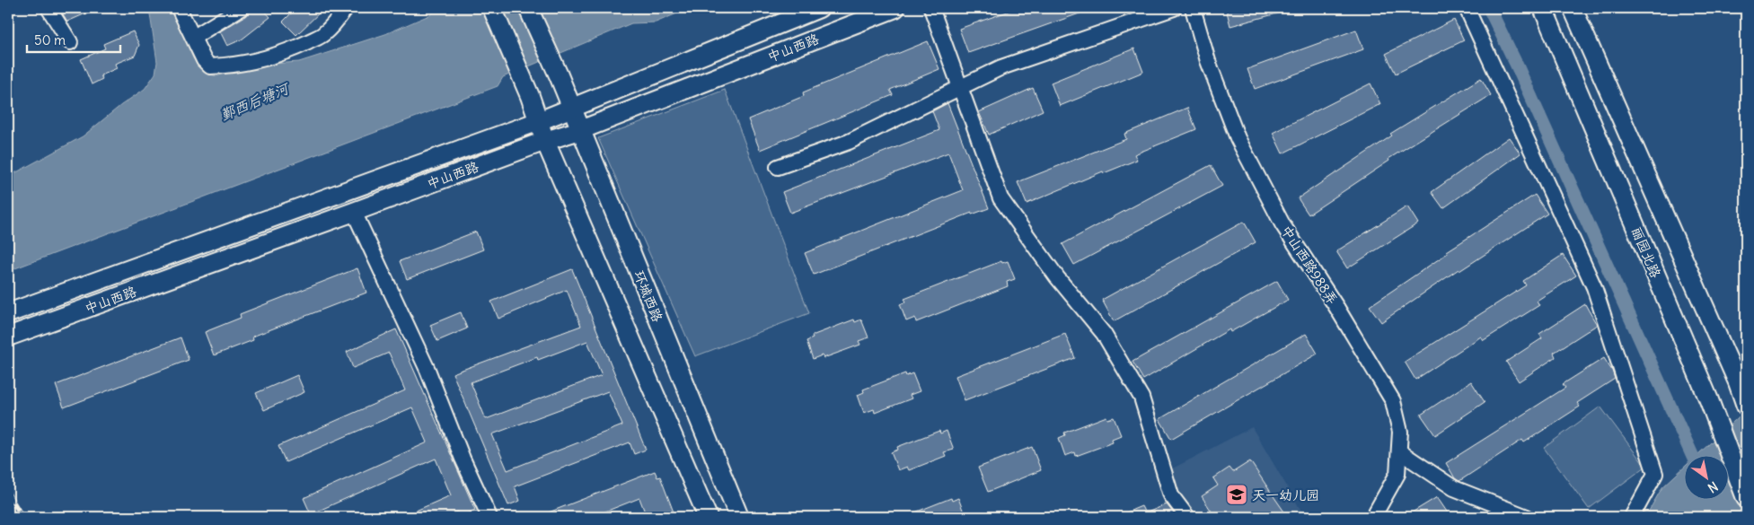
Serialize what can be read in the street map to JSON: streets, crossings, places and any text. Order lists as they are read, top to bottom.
{
  "streets": {
    "main road": ["中山西路", "丽园北路", "环城西路"],
    "street": ["中山西路988弄"]
  },
  "crossings": [
    ["中山西路", "环城西路"]
  ],
  "water": ["鄞西后塘河"],
  "places": {
    "school or university": ["天一幼儿园"]
  },
  "scale_bar": "50 m",
  "north": "bottom right"
}
